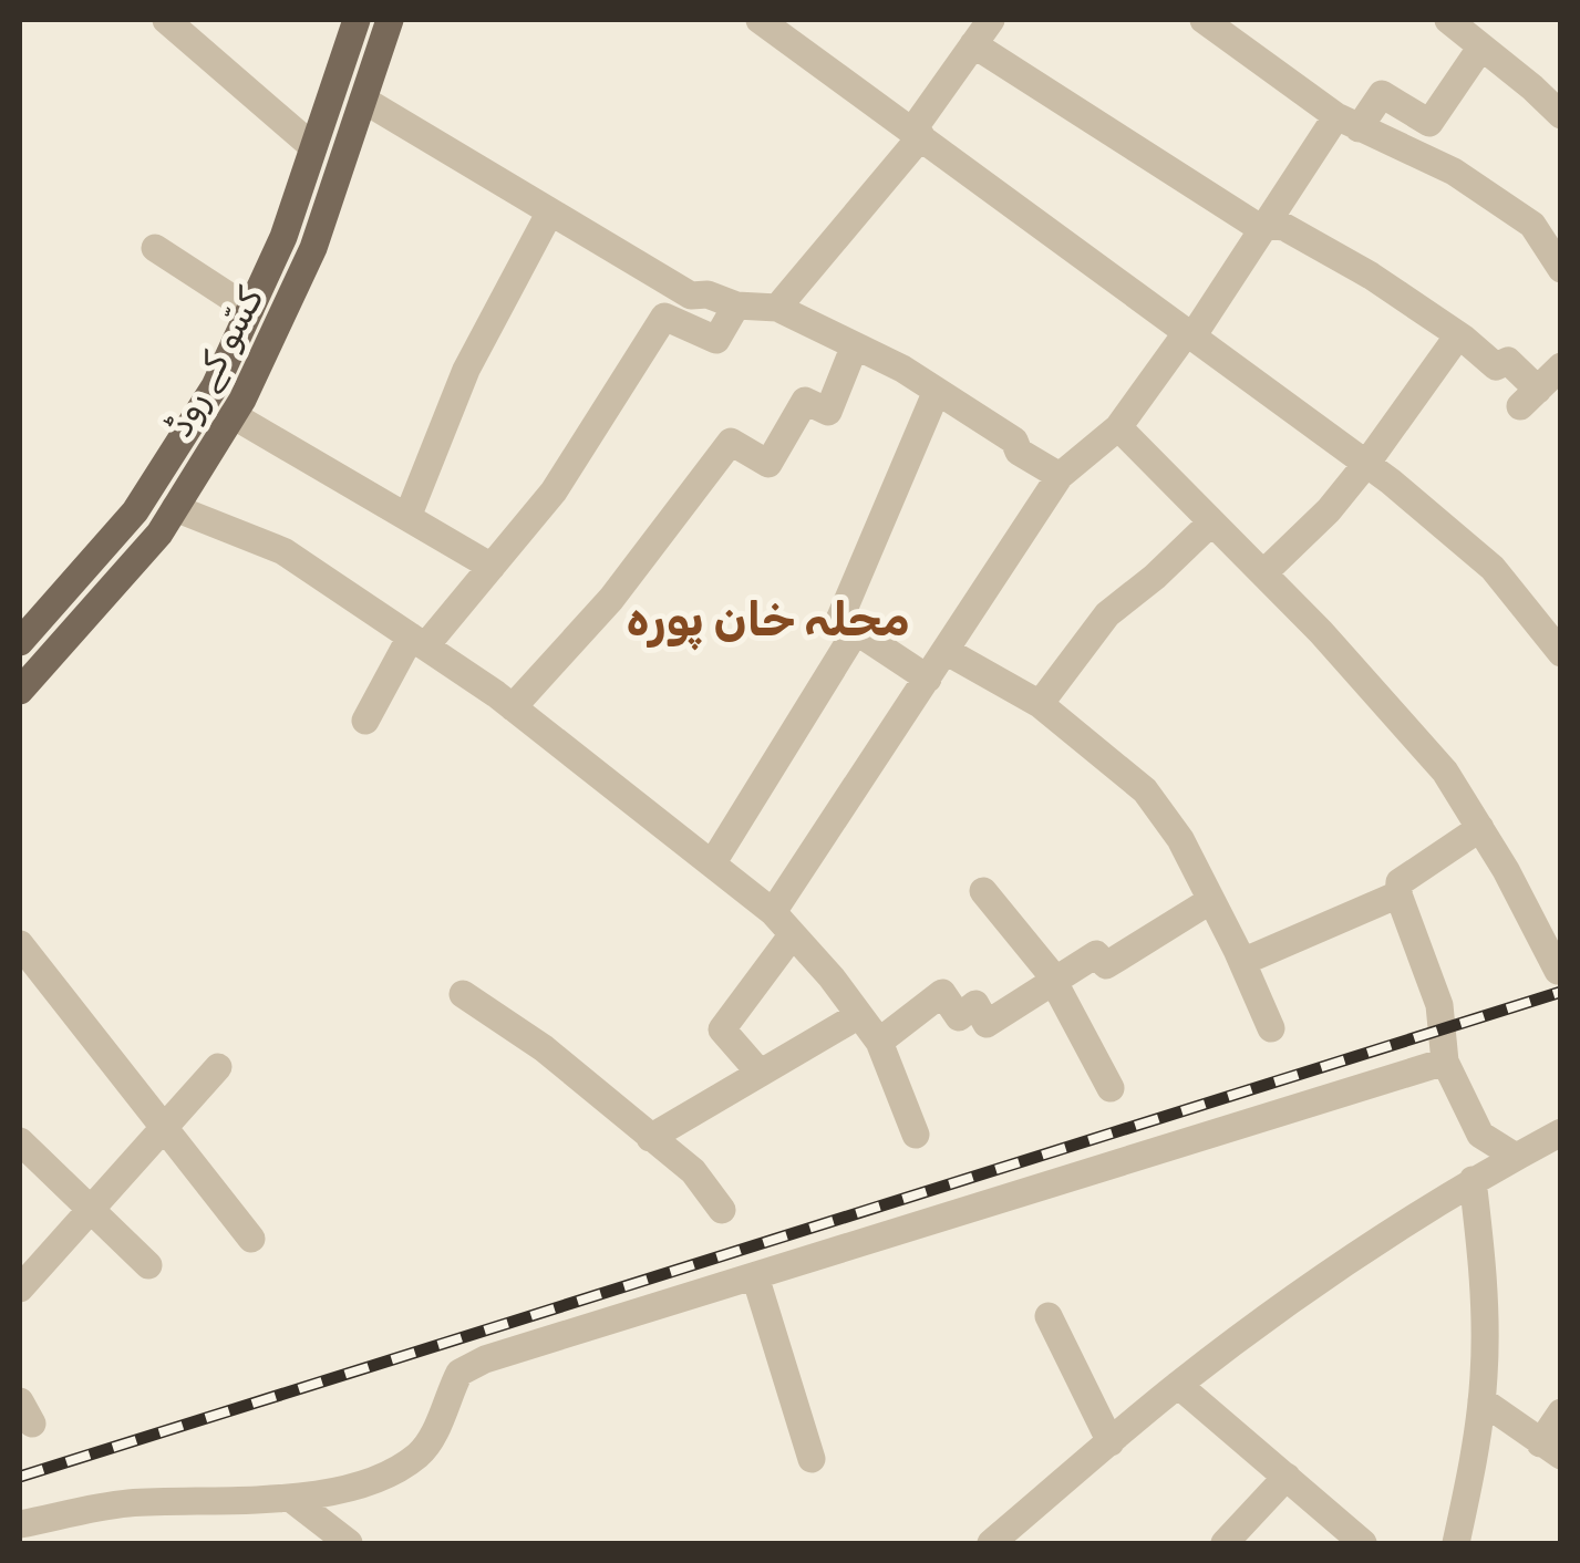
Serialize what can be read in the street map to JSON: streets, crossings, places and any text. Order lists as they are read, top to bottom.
{
  "streets": {
    "main road": ["کسّو کے روڈ"]
  },
  "districts": ["محلہ خان پورہ"]
}
